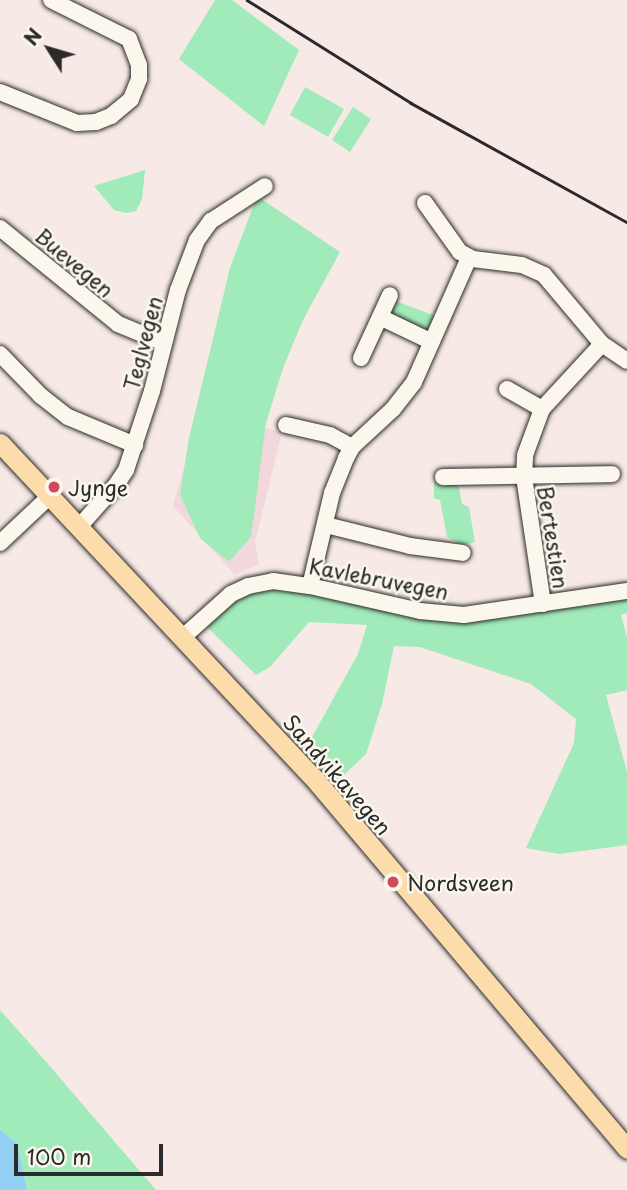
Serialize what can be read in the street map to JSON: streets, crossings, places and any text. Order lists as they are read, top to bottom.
{
  "streets": {
    "main road": ["Sandvikavegen"],
    "street": [
      "Buevegen",
      "Teglvegen",
      "Bertestien",
      "Kavlebruvegen"
    ]
  },
  "crossings": [
    ["Buevegen", "Teglvegen"],
    ["Teglvegen", "Sandvikavegen"],
    ["Bertestien", "Kavlebruvegen"],
    ["Kavlebruvegen", "Sandvikavegen"]
  ],
  "places": ["Jynge", "Nordsveen"],
  "scale_bar": "100 m",
  "north": "top left"
}
